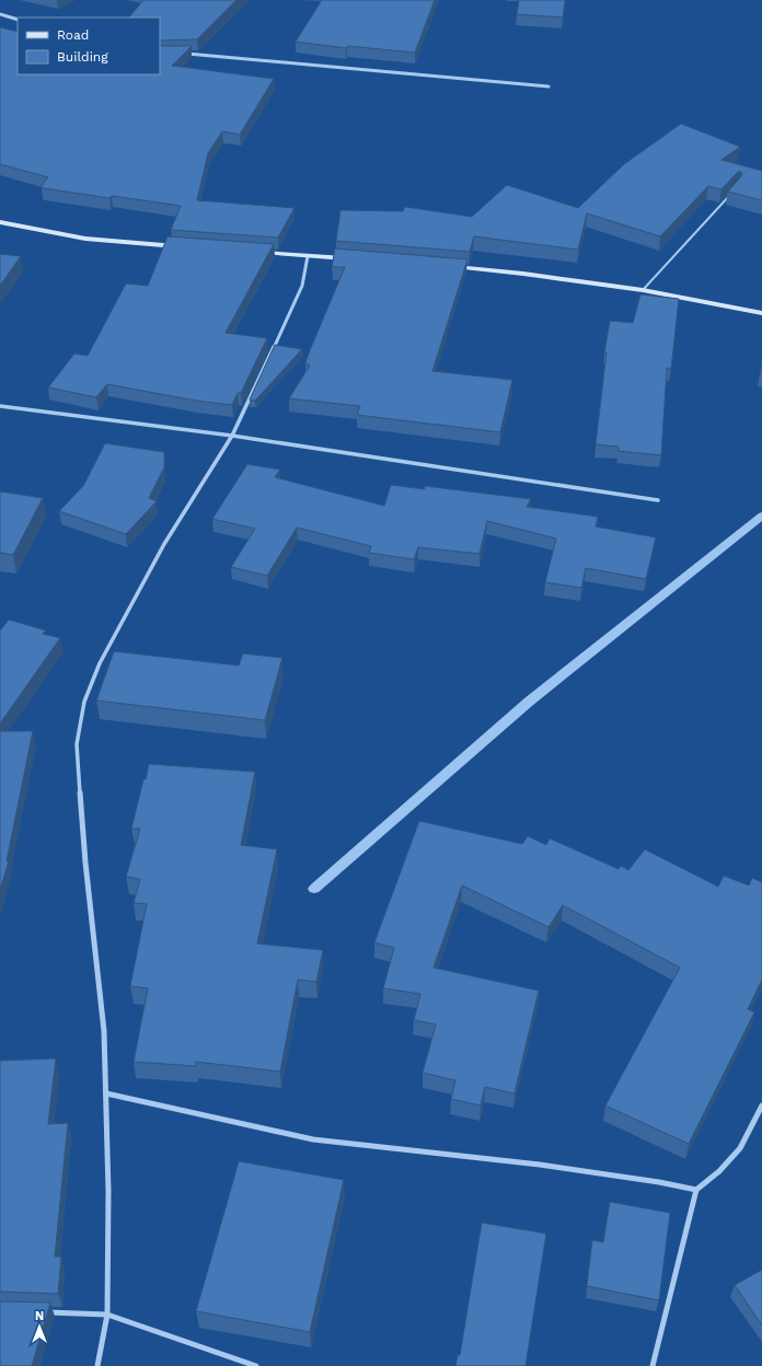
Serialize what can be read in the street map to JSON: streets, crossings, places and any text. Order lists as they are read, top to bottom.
{
  "legend": ["Road", "Building"],
  "north": "top"
}
